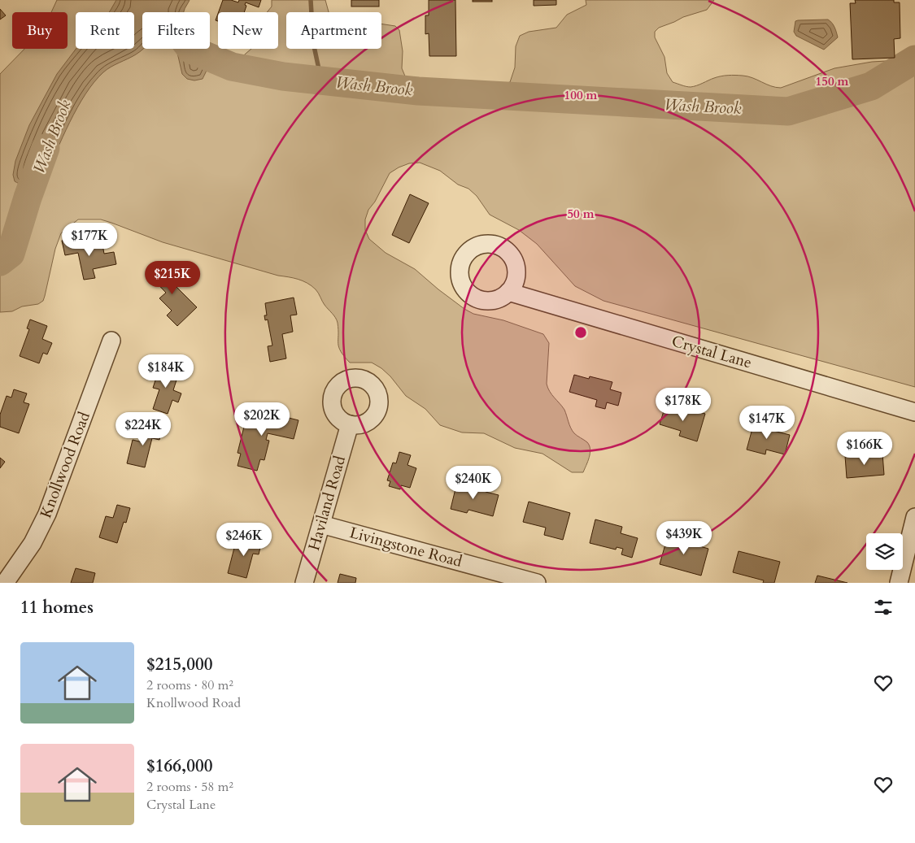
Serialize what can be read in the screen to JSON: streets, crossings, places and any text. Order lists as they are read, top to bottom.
{
  "streets": {
    "street": [
      "Crystal Lane",
      "Knollwood Road",
      "Haviland Road",
      "Livingstone Road"
    ]
  },
  "crossings": [
    ["Haviland Road", "Livingstone Road"]
  ],
  "water": ["Wash Brook"],
  "page": {
    "chip": [
      "Buy",
      "Rent",
      "Filters",
      "New",
      "Apartment"
    ],
    "price": [
      "$177K",
      "$215K",
      "$184K",
      "$178K",
      "$202K",
      "$147K",
      "$224K",
      "$166K",
      "$240K",
      "$439K",
      "$246K"
    ],
    "heading": "11 homes",
    "list": [
      {
        "name": "$215,000",
        "note": "2 rooms · 80 m² · Knollwood Road"
      },
      {
        "name": "$166,000",
        "note": "2 rooms · 58 m² · Crystal Lane"
      }
    ]
  },
  "rings": ["150 m", "100 m", "50 m"]
}
